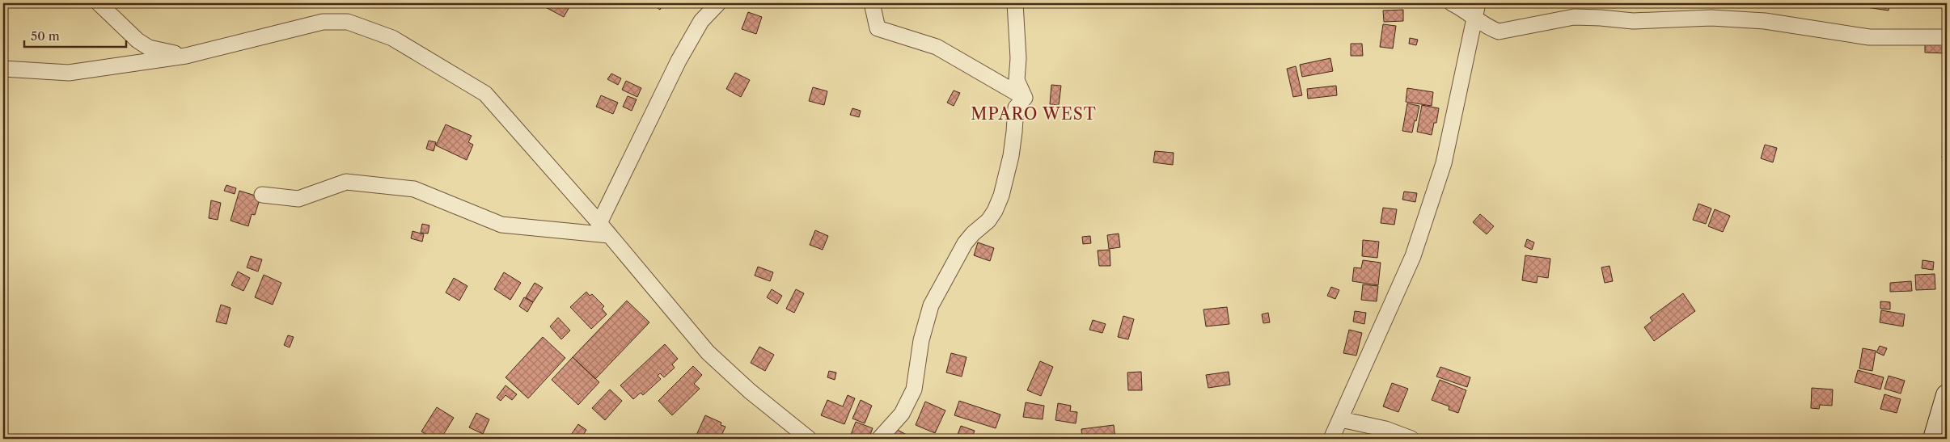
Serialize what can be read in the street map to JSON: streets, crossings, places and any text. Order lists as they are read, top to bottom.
{
  "districts": ["MPARO WEST"],
  "scale_bar": "50 m"
}
